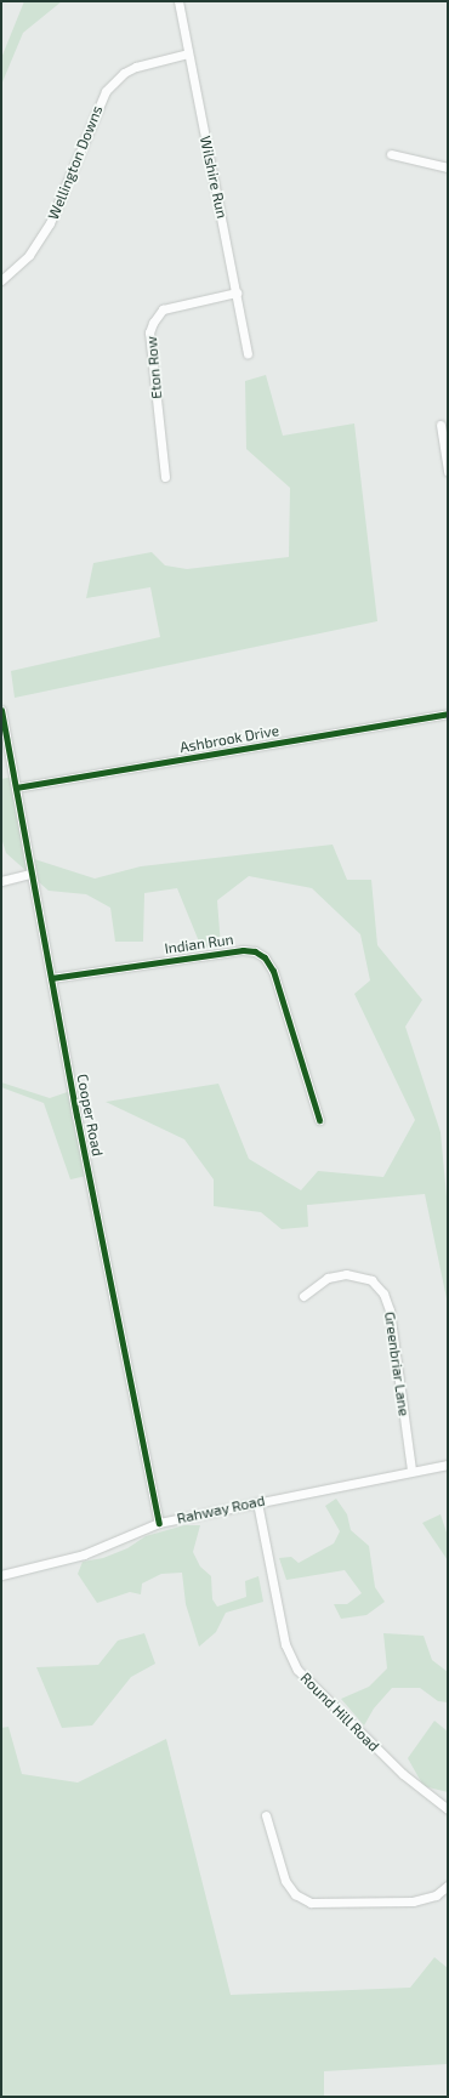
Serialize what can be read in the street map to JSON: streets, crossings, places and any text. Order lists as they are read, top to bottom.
{
  "streets": {
    "street": [
      "Wellington Downs",
      "Wilshire Run",
      "Eton Row",
      "Ashbrook Drive",
      "Indian Run",
      "Cooper Road",
      "Greenbriar Lane",
      "Rahway Road",
      "Round Hill Road"
    ]
  },
  "crossings": [
    ["Wellington Downs", "Wilshire Run"],
    ["Wilshire Run", "Eton Row"],
    ["Ashbrook Drive", "Cooper Road"],
    ["Indian Run", "Cooper Road"],
    ["Cooper Road", "Rahway Road"],
    ["Greenbriar Lane", "Rahway Road"],
    ["Rahway Road", "Round Hill Road"]
  ]
}
